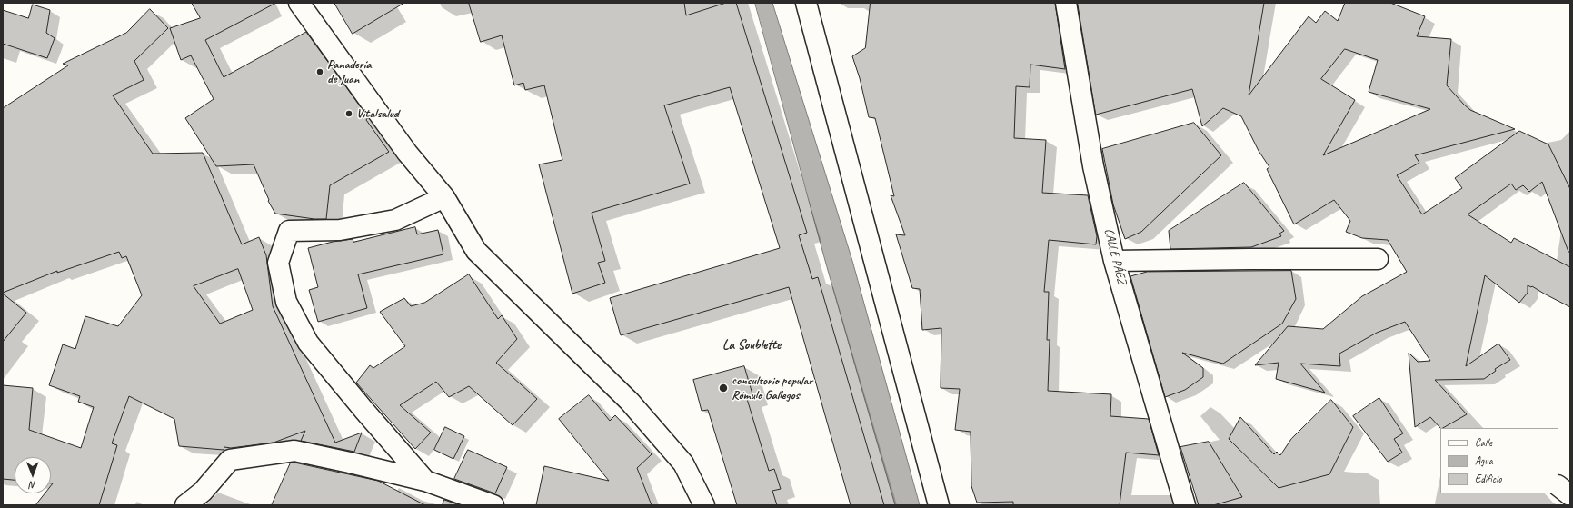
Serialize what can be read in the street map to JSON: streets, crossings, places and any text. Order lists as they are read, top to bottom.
{
  "streets": {
    "street": ["CALLE PÁEZ"]
  },
  "districts": ["La Soublette"],
  "places": ["Panadería de Juan", "Vitalsalud", "consultorio popular Rómulo Gallegos"],
  "legend": ["Calle", "Agua", "Edificio"],
  "north": "bottom"
}
